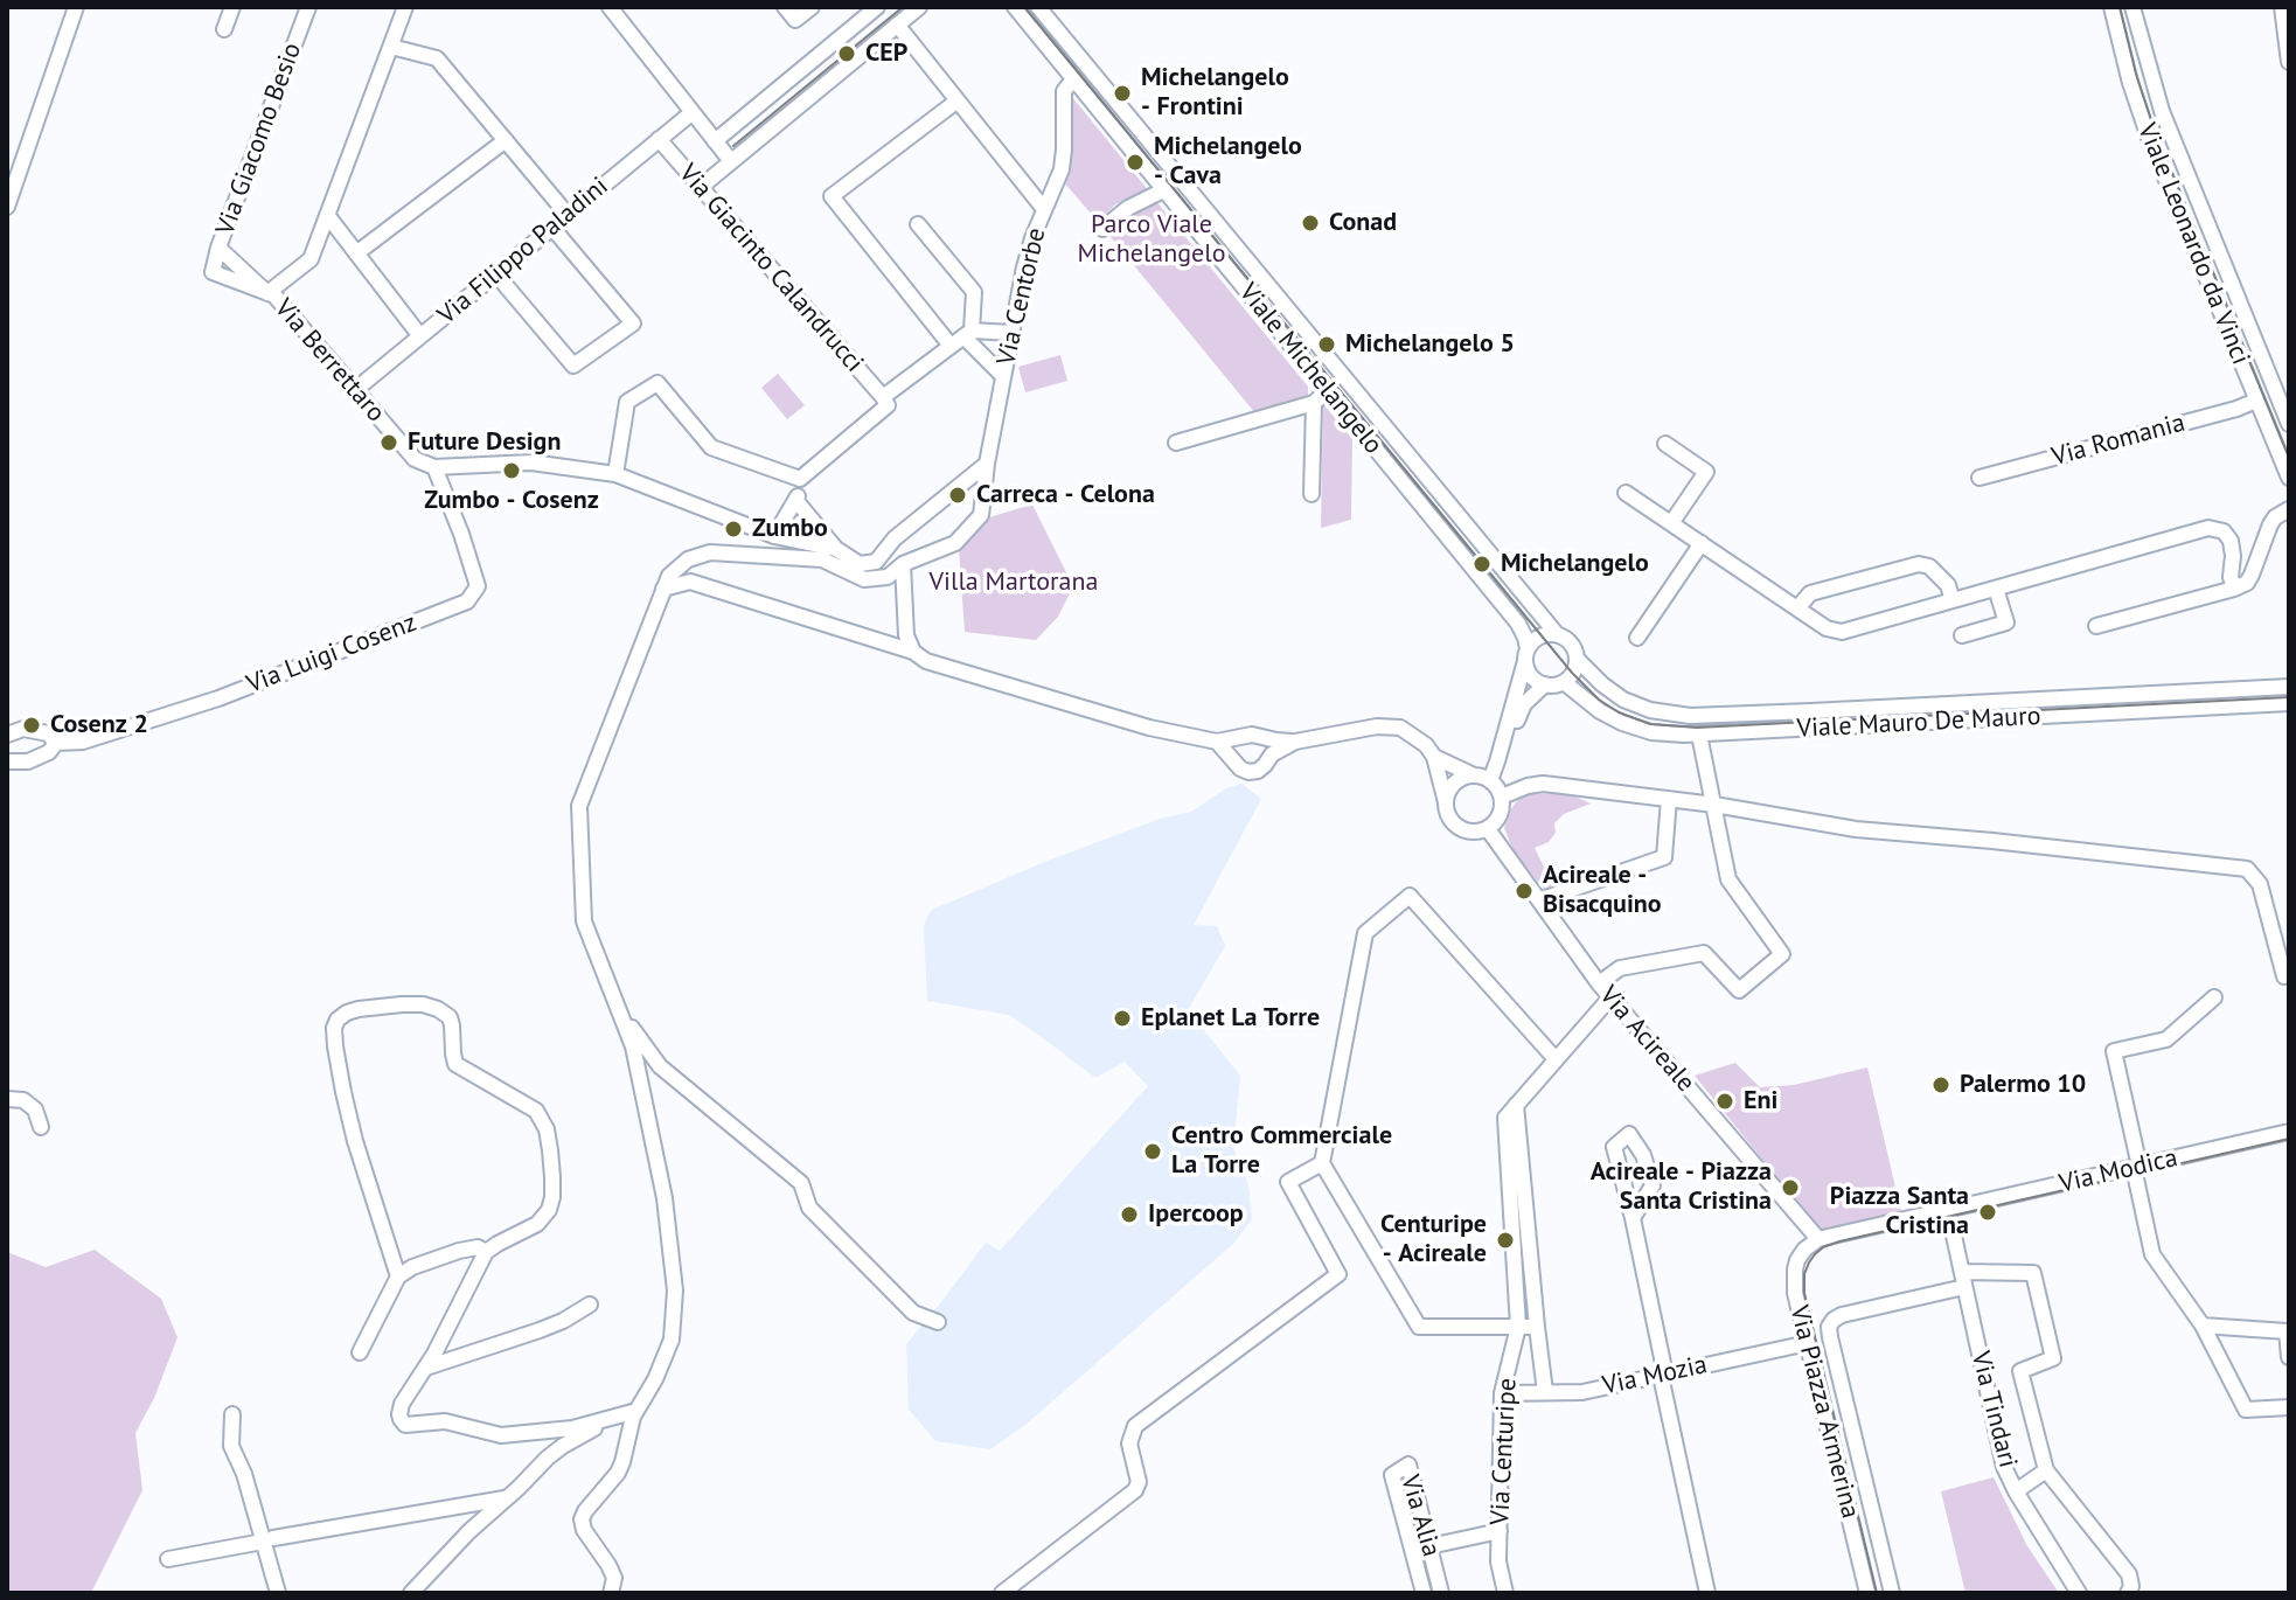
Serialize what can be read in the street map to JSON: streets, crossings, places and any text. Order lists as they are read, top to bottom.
{
  "streets": {
    "street": [
      "Via Giacomo Besio",
      "Viale Leonardo da Vinci",
      "Via Filippo Paladini",
      "Via Giacinto Calandrucci",
      "Via Centorbe",
      "Via Berrettaro",
      "Viale Michelangelo",
      "Via Romania",
      "Via Luigi Cosenz",
      "Viale Mauro De Mauro",
      "Via Acireale",
      "Via Modica",
      "Via Mozia",
      "Via Tindari",
      "Via Piazza Armerina",
      "Via Centuripe",
      "Via Alia"
    ]
  },
  "crossings": [
    ["Via Giacomo Besio", "Via Berrettaro"],
    ["Viale Leonardo da Vinci", "Via Romania"],
    ["Via Filippo Paladini", "Via Giacinto Calandrucci"],
    ["Via Filippo Paladini", "Via Berrettaro"],
    ["Via Centorbe", "Viale Michelangelo"],
    ["Via Berrettaro", "Via Luigi Cosenz"],
    ["Viale Michelangelo", "Viale Mauro De Mauro"],
    ["Via Acireale", "Via Piazza Armerina"],
    ["Via Modica", "Via Tindari"],
    ["Via Mozia", "Via Piazza Armerina"],
    ["Via Mozia", "Via Centuripe"],
    ["Via Tindari", "Via Piazza Armerina"]
  ],
  "parks": ["Parco Viale Michelangelo", "Villa Martorana"],
  "places": [
    "CEP",
    "Michelangelo - Frontini",
    "Michelangelo - Cava",
    "Conad",
    "Michelangelo 5",
    "Future Design",
    "Zumbo - Cosenz",
    "Carreca - Celona",
    "Zumbo",
    "Michelangelo",
    "Cosenz 2",
    "Acireale - Bisacquino",
    "Eplanet La Torre",
    "Palermo 10",
    "Eni",
    "Centro Commerciale La Torre",
    "Acireale - Piazza Santa Cristina",
    "Piazza Santa Cristina",
    "Ipercoop",
    "Centuripe - Acireale"
  ]
}
